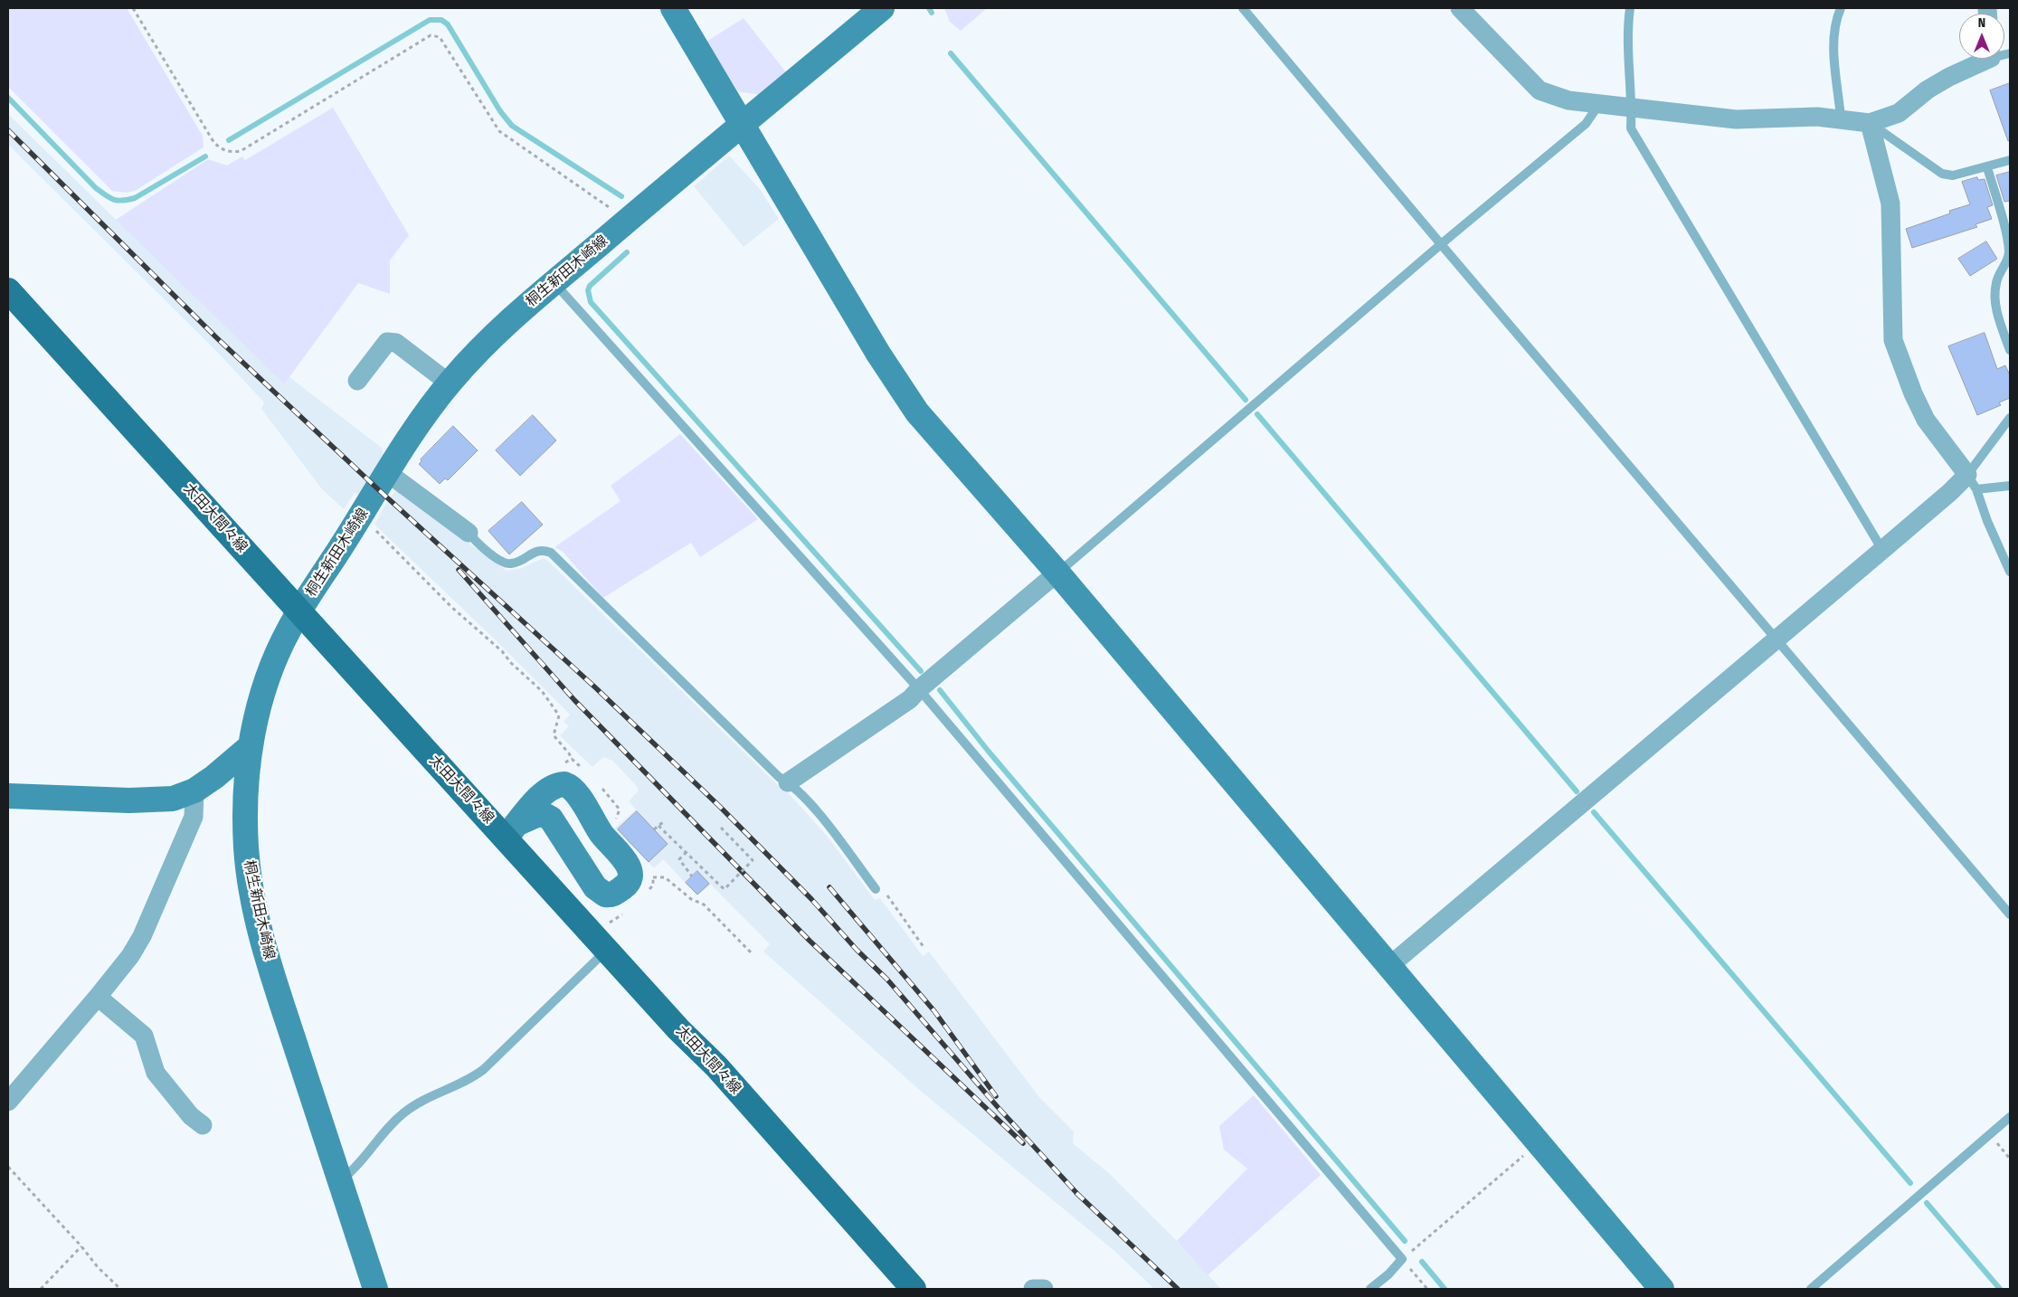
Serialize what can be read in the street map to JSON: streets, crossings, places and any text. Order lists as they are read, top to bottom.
{
  "streets": {
    "main road": ["太田大間々線"],
    "street": ["桐生新田木崎線"]
  },
  "crossings": [
    ["桐生新田木崎線", "太田大間々線"]
  ],
  "north": "top"
}
